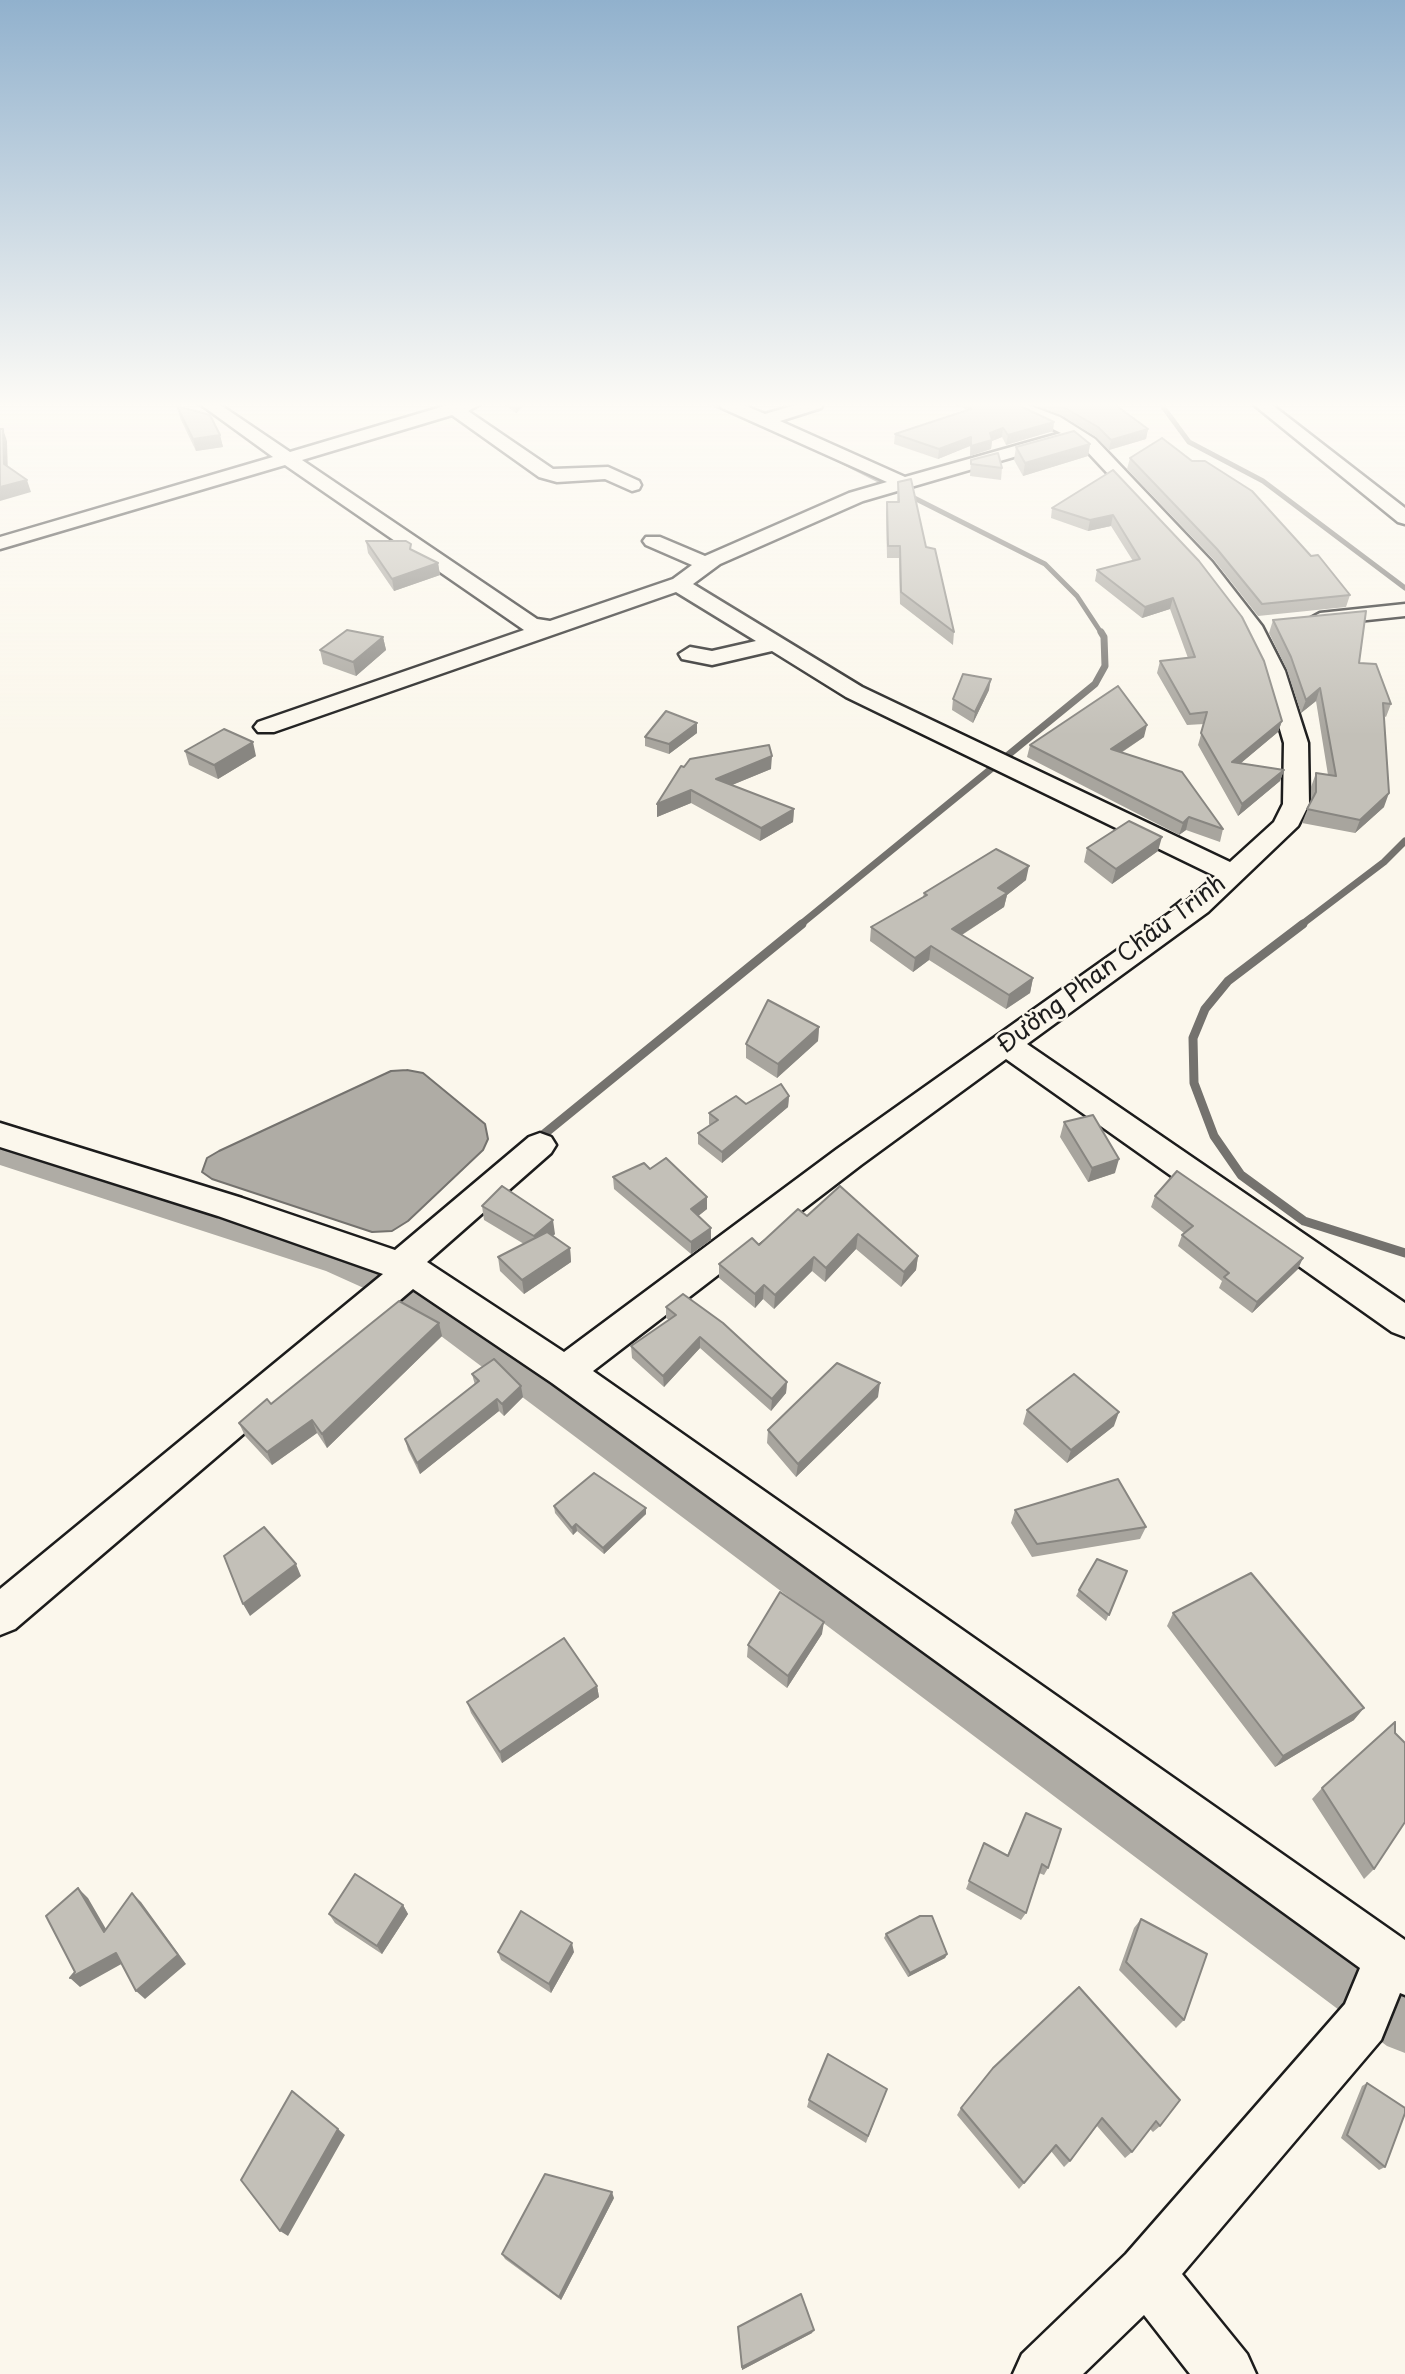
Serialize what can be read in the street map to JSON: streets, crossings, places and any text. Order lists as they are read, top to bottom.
{
  "streets": {
    "street": ["Đường Phan Châu Trinh"]
  }
}
